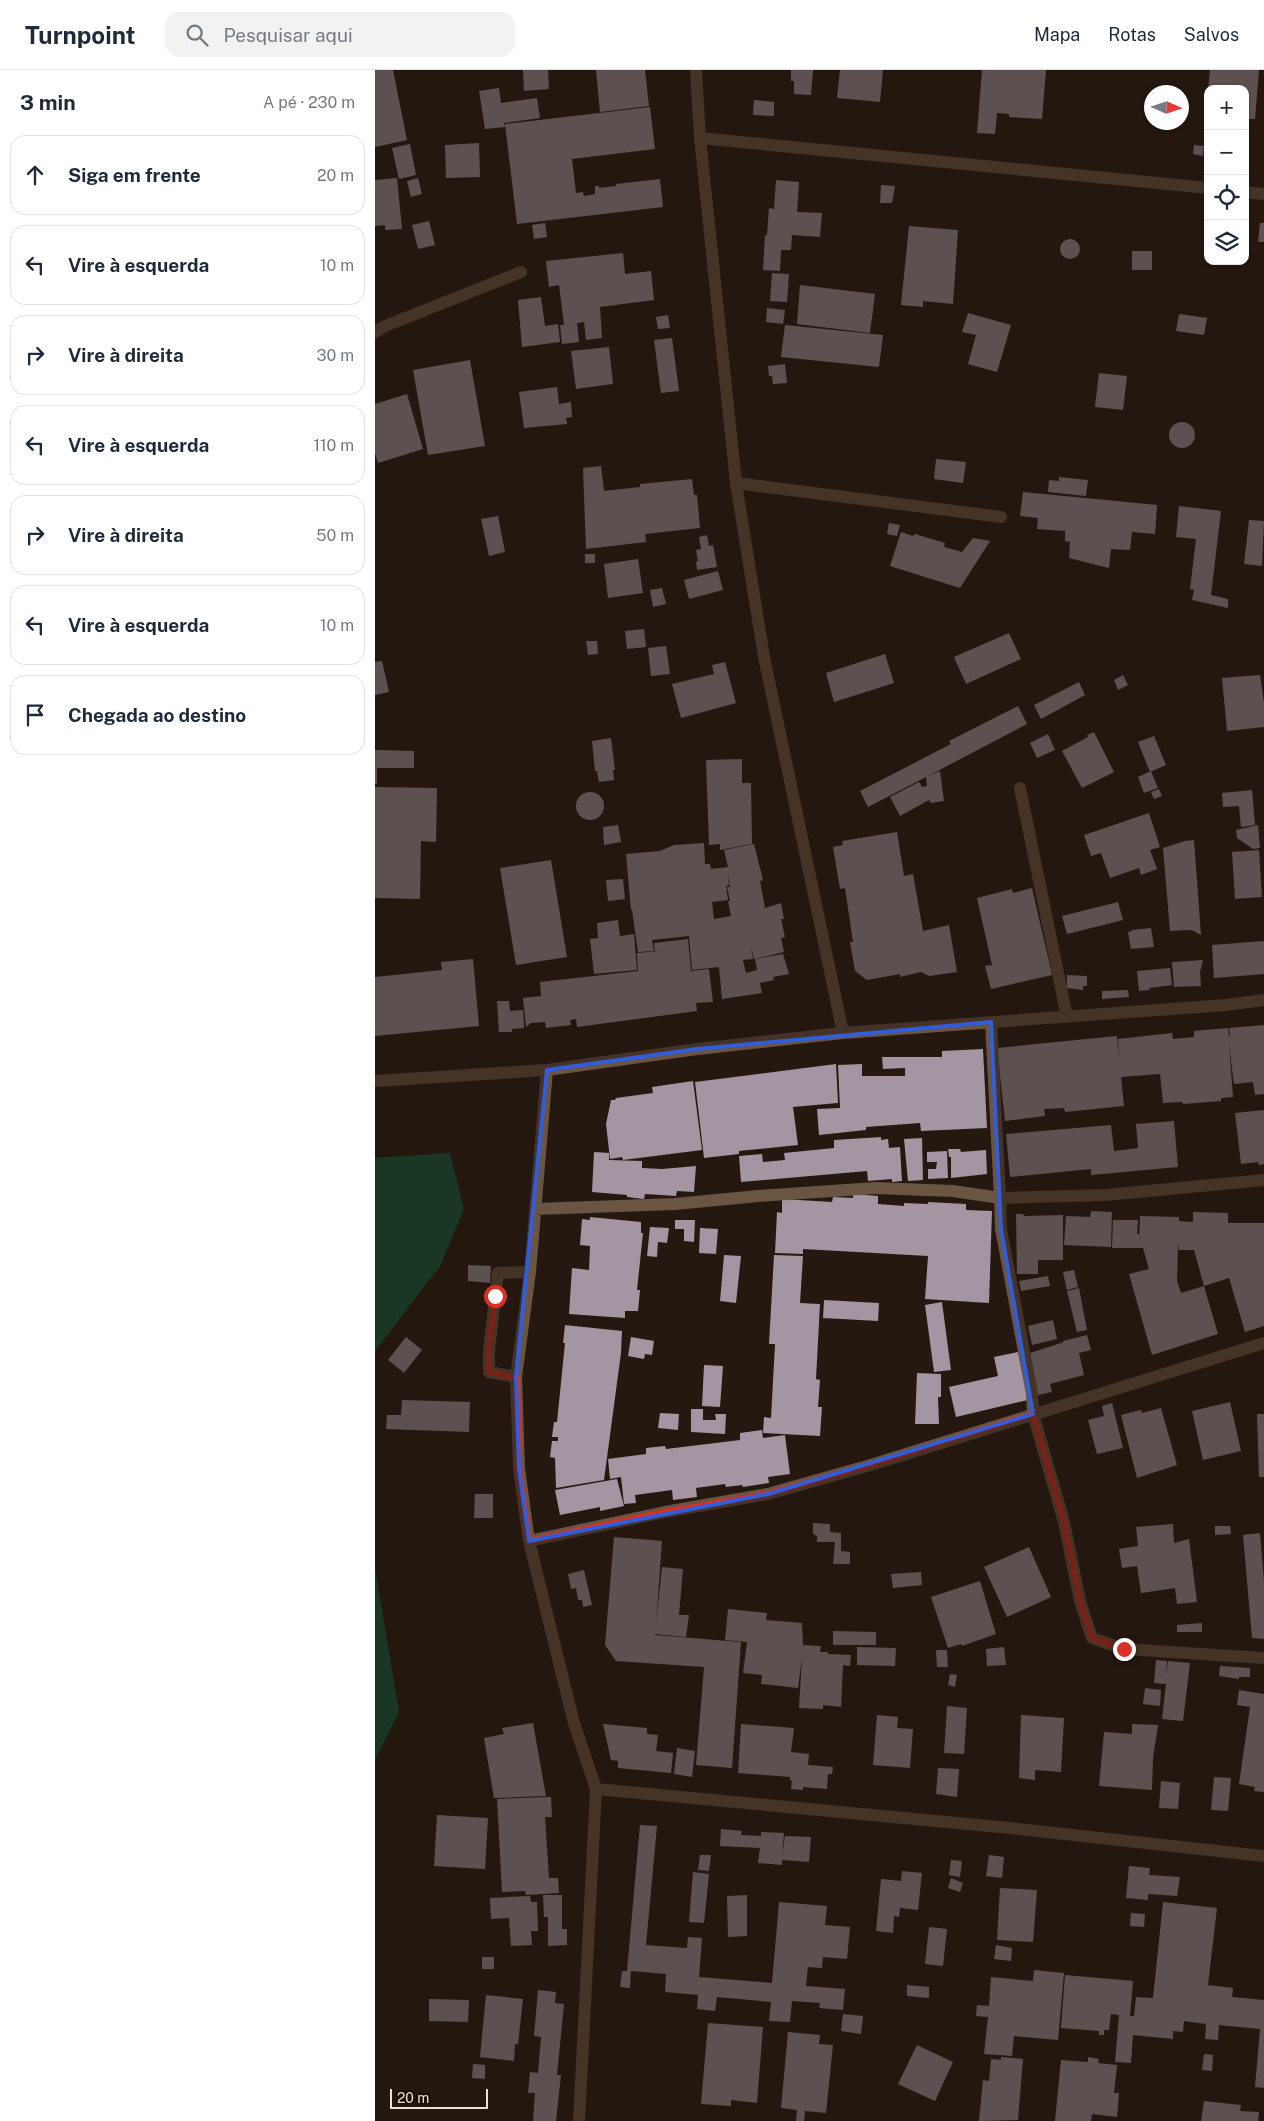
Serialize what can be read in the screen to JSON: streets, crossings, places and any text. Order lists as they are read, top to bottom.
{
  "scale_bar": "20 m",
  "north": "right",
  "page": {
    "header": "Turnpoint",
    "search": "Pesquisar aqui",
    "nav": ["Mapa", "Rotas", "Salvos"],
    "heading": ["3 min", "A pé · 230 m"],
    "map_buttons": ["+", "−"],
    "list": [
      ["Siga em frente", "20 m"],
      ["Vire à esquerda", "10 m"],
      ["Vire à direita", "30 m"],
      ["Vire à esquerda", "110 m"],
      ["Vire à direita", "50 m"],
      ["Vire à esquerda", "10 m"],
      "Chegada ao destino"
    ],
    "scale": "20 m"
  }
}
